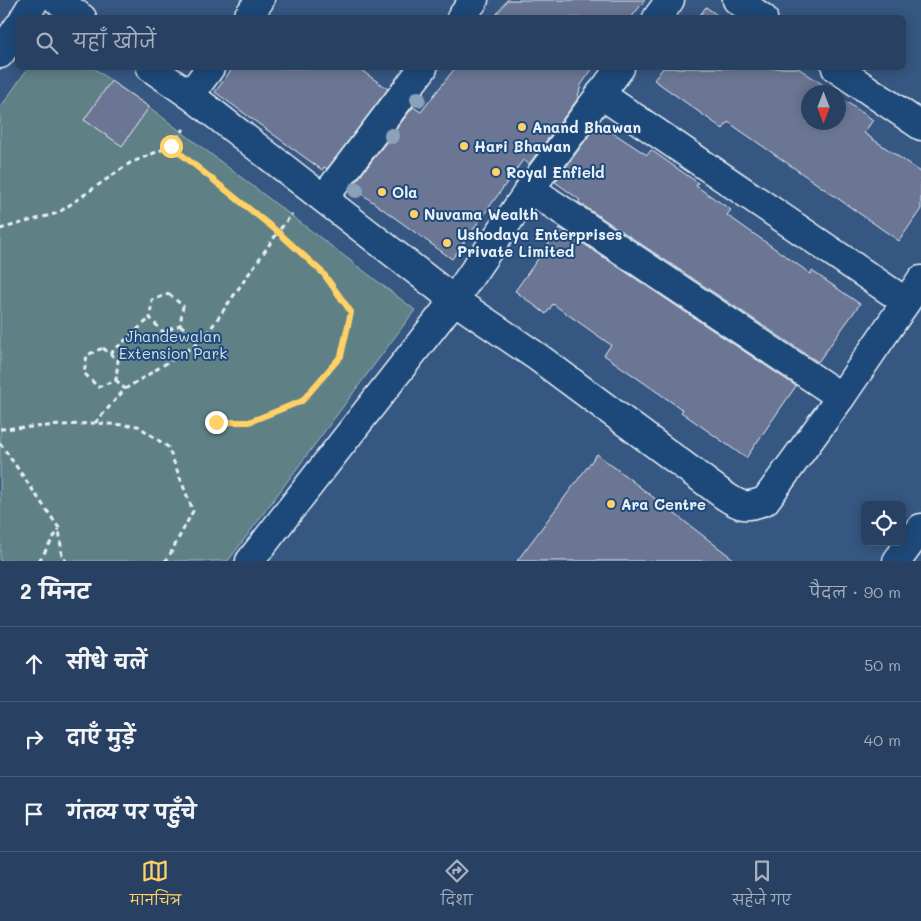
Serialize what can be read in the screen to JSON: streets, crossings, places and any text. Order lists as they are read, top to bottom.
{
  "parks": ["Jhandewalan Extension Park"],
  "places": [
    "Anand Bhawan",
    "Hari Bhawan",
    "Royal Enfield",
    "Ola",
    "Nuvama Wealth",
    "Ushodaya Enterprises Private Limited",
    "Ara Centre"
  ],
  "north": "bottom",
  "page": {
    "search": "यहाँ खोजें",
    "heading": ["2 मिनट", "पैदल · 90 m"],
    "list": [
      ["सीधे चलें", "50 m"],
      ["दाएँ मुड़ें", "40 m"],
      "गंतव्य पर पहुँचे"
    ],
    "nav": ["मानचित्र", "दिशा", "सहेजे गए"]
  }
}
